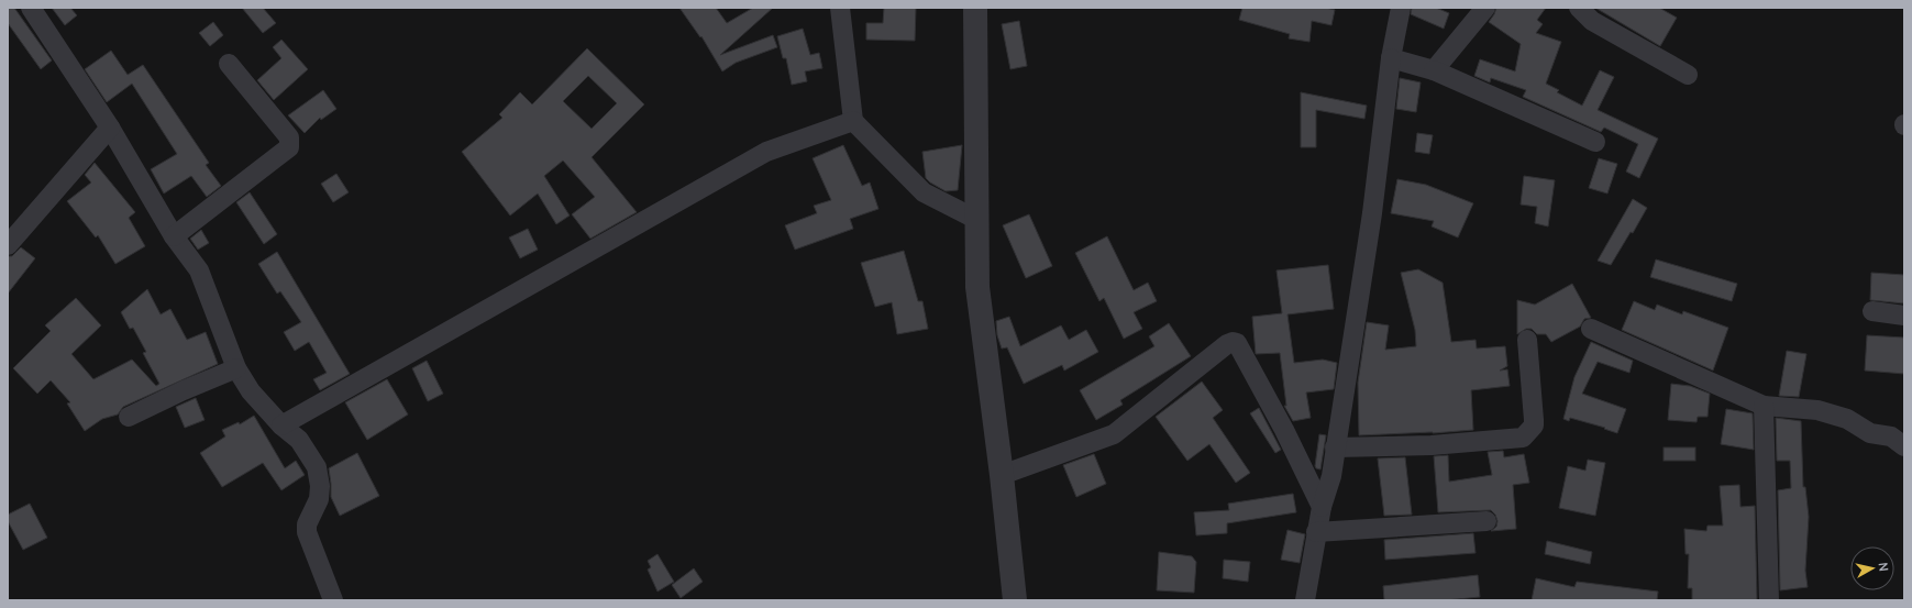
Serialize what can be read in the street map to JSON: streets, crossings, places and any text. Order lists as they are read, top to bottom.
{
  "north": "right"
}
